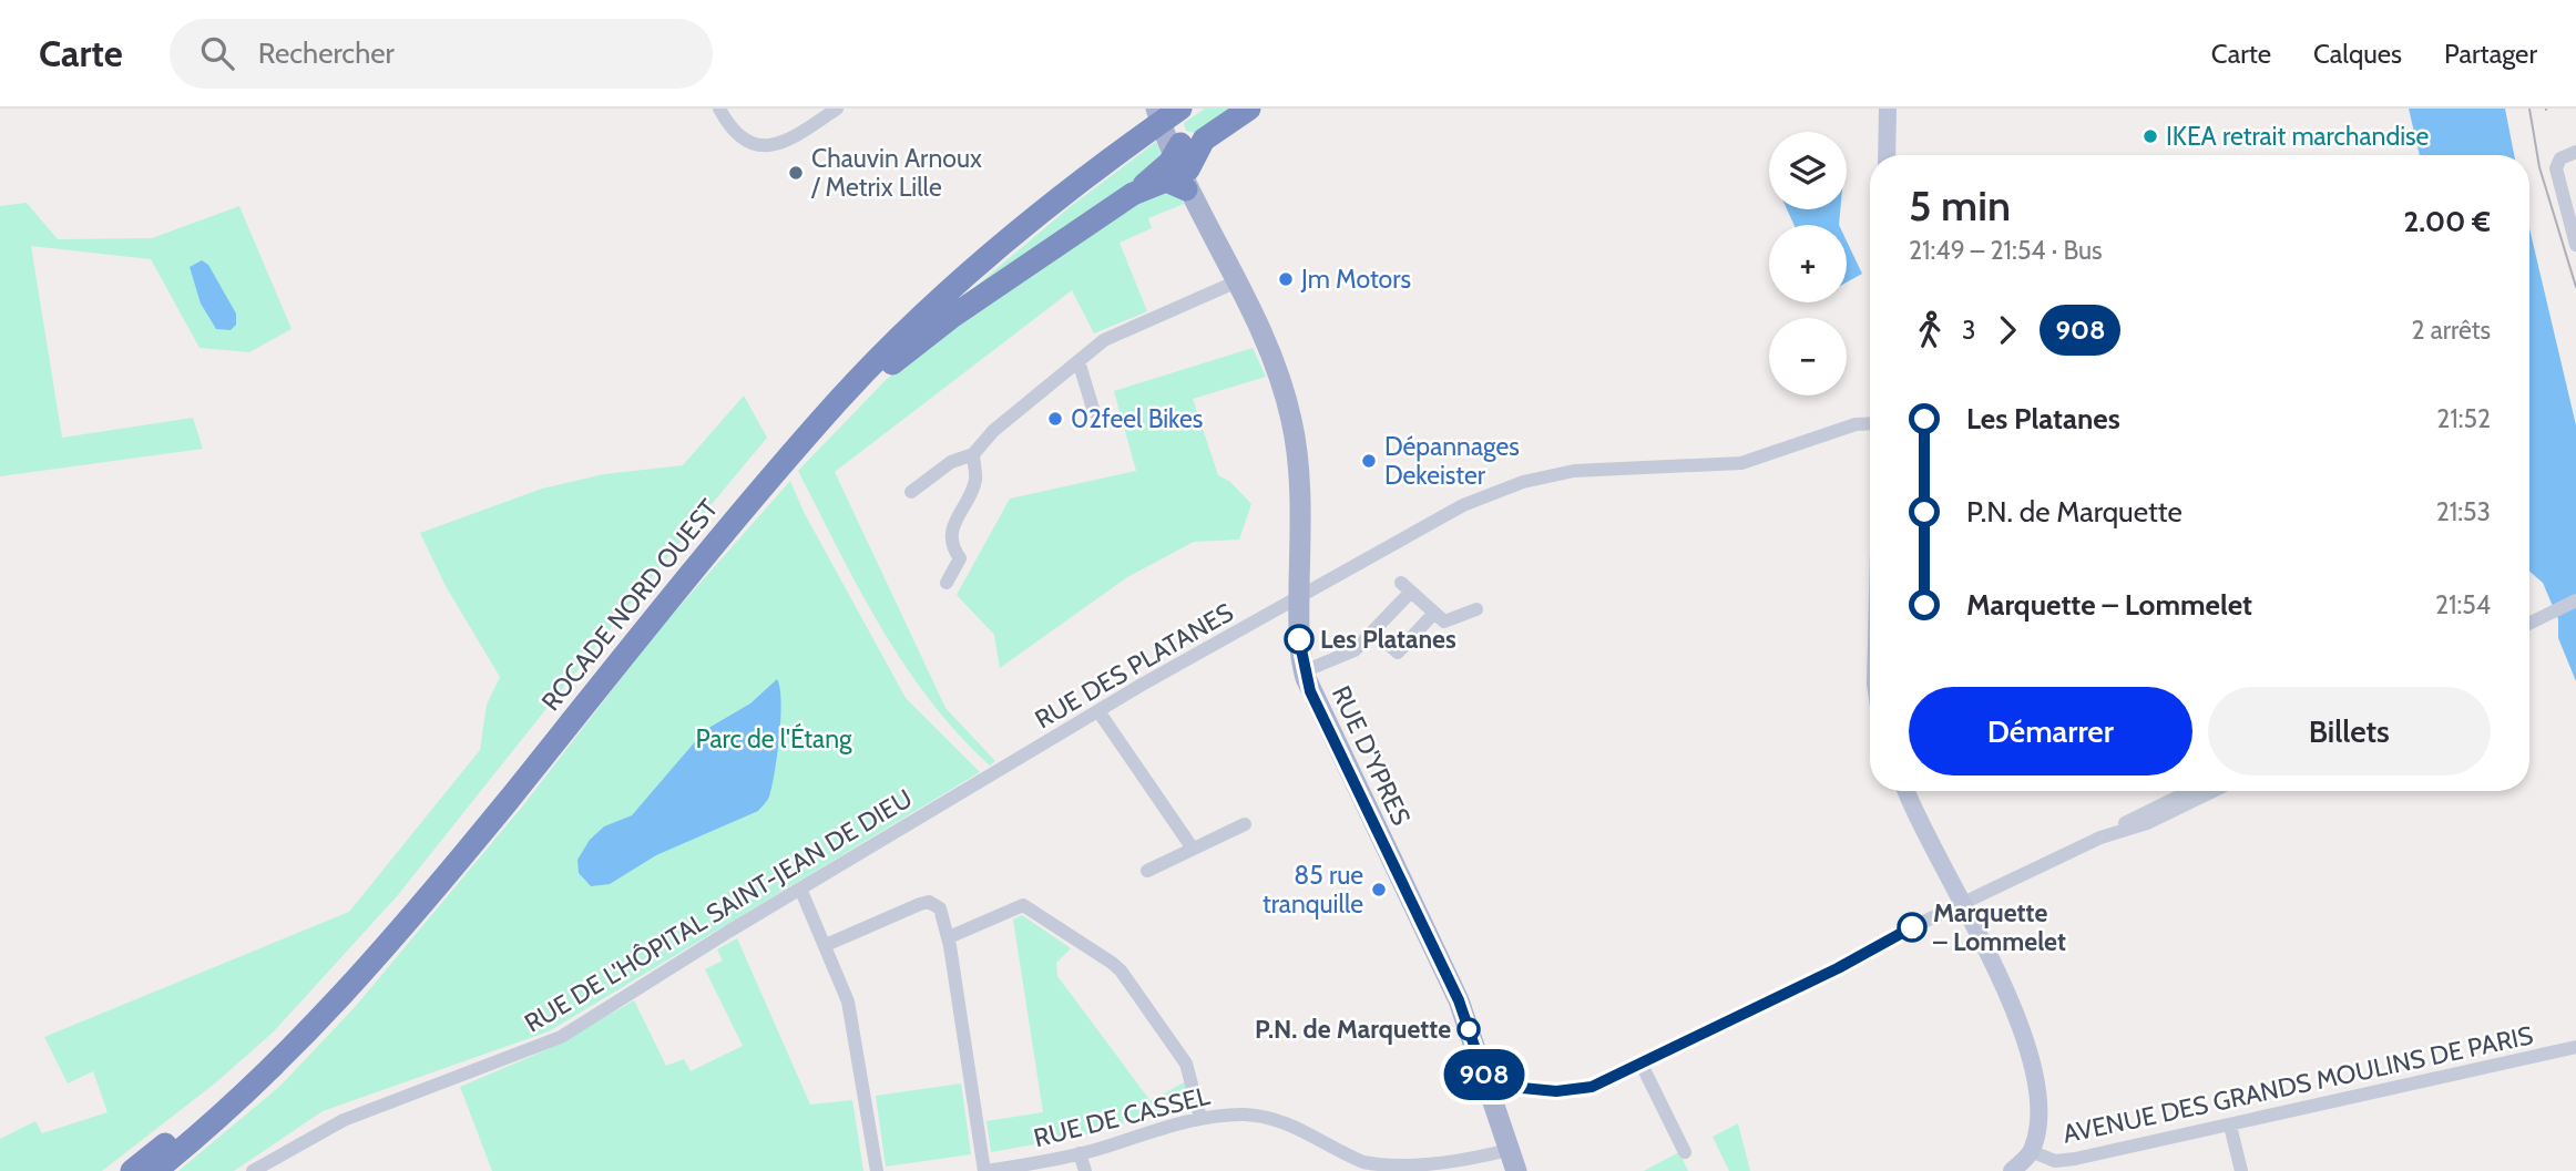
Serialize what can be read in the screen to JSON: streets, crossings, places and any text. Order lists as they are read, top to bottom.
{
  "streets": {
    "highway": ["ROCADE NORD OUEST"],
    "main road": ["RUE D'YPRES"],
    "street": [
      "RUE DES PLATANES",
      "RUE DE L'HÔPITAL SAINT-JEAN DE DIEU",
      "AVENUE DES GRANDS MOULINS DE PARIS",
      "RUE DE CASSEL"
    ]
  },
  "crossings": [
    ["ROCADE NORD OUEST", "RUE D'YPRES"],
    ["RUE DES PLATANES", "RUE D'YPRES"],
    ["RUE DES PLATANES", "RUE DE L'HÔPITAL SAINT-JEAN DE DIEU"],
    ["RUE D'YPRES", "RUE DE CASSEL"]
  ],
  "parks": ["Parc de l'Étang"],
  "places": [
    "IKEA retrait marchandise",
    "Chauvin Arnoux / Metrix Lille",
    "Jm Motors",
    "02feel Bikes",
    "Dépannages Dekeister",
    "Les Platanes",
    "85 rue tranquille",
    "Marquette – Lommelet",
    "P.N. de Marquette"
  ],
  "lines": ["bus line 908"],
  "page": {
    "header": "Carte",
    "search": "Rechercher",
    "nav": ["Carte", "Calques", "Partager"],
    "on_map": "908",
    "map_buttons": ["+", "−"],
    "heading": ["5 min", "21:49 – 21:54 · Bus", "2.00 €"],
    "legs": ["3", "908", "2 arrêts"],
    "list": [
      {
        "name": "Les Platanes",
        "value": "21:52"
      },
      {
        "name": "P.N. de Marquette",
        "value": "21:53"
      },
      {
        "name": "Marquette – Lommelet",
        "value": "21:54"
      }
    ],
    "buttons": ["Démarrer", "Billets"]
  }
}
